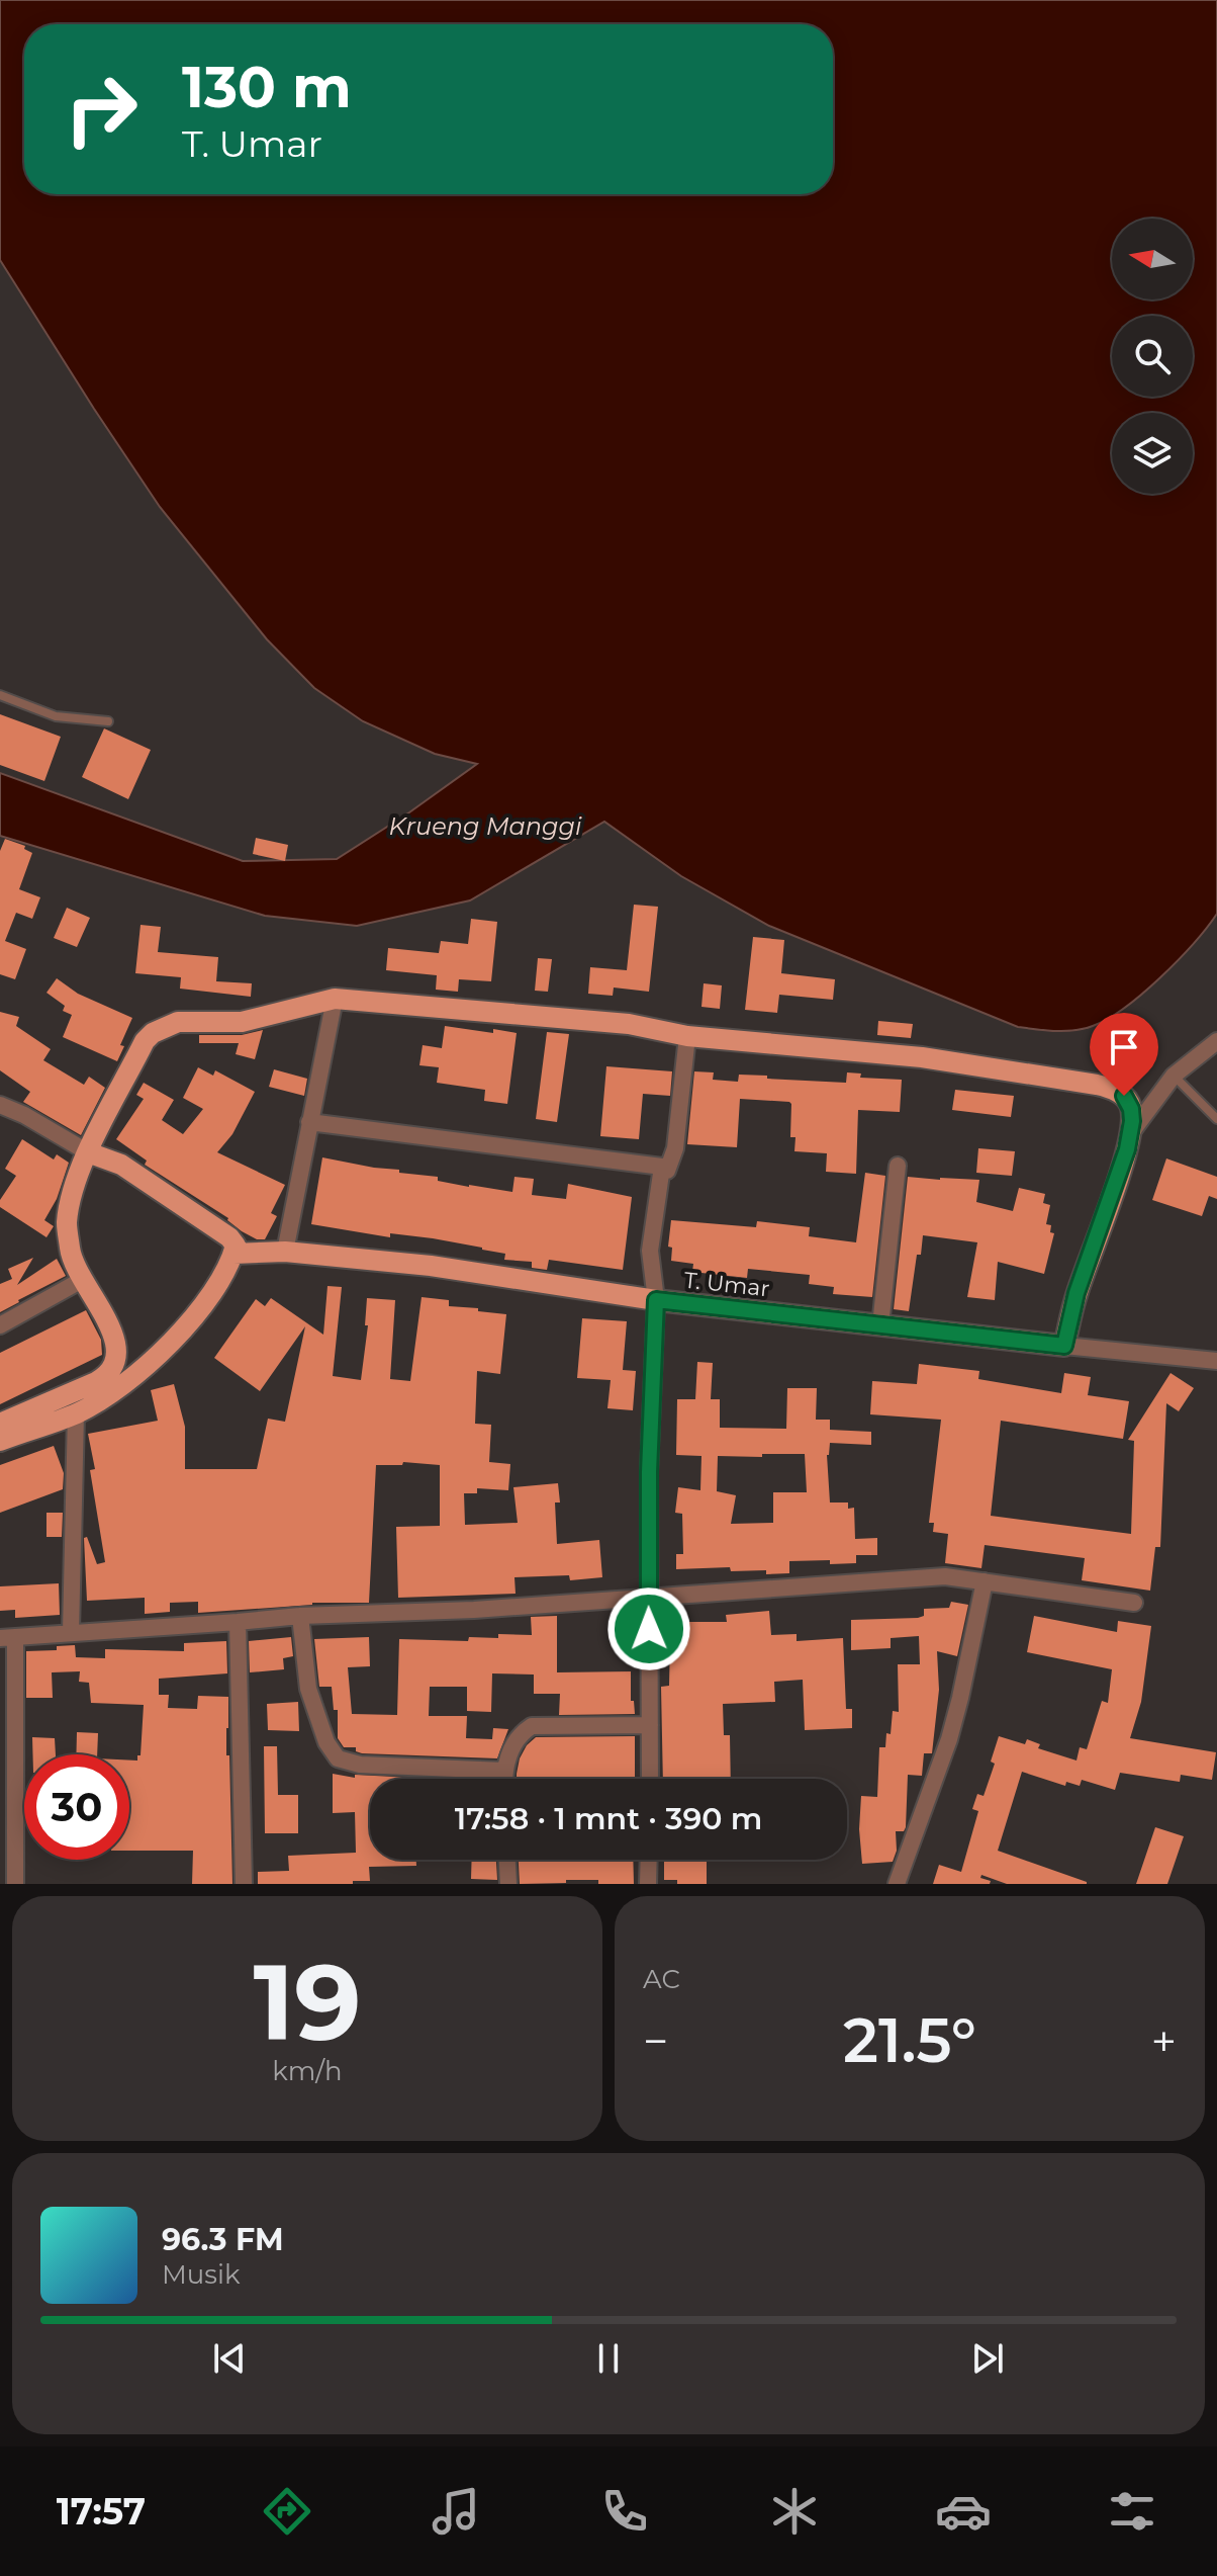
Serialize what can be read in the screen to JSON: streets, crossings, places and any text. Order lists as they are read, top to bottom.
{
  "streets": {
    "main road": ["T. Umar"]
  },
  "water": ["Krueng Manggi"],
  "north": "left",
  "page": {
    "turn": ["130 m", "T. Umar"],
    "limit": "30",
    "trip": "17:58 · 1 mnt · 390 m",
    "tile": [
      ["19", "km/h"],
      "AC"
    ],
    "heat": ["−", "21.5°", "+"],
    "song": ["96.3 FM", "Musik"],
    "tabs": "17:57"
  }
}
